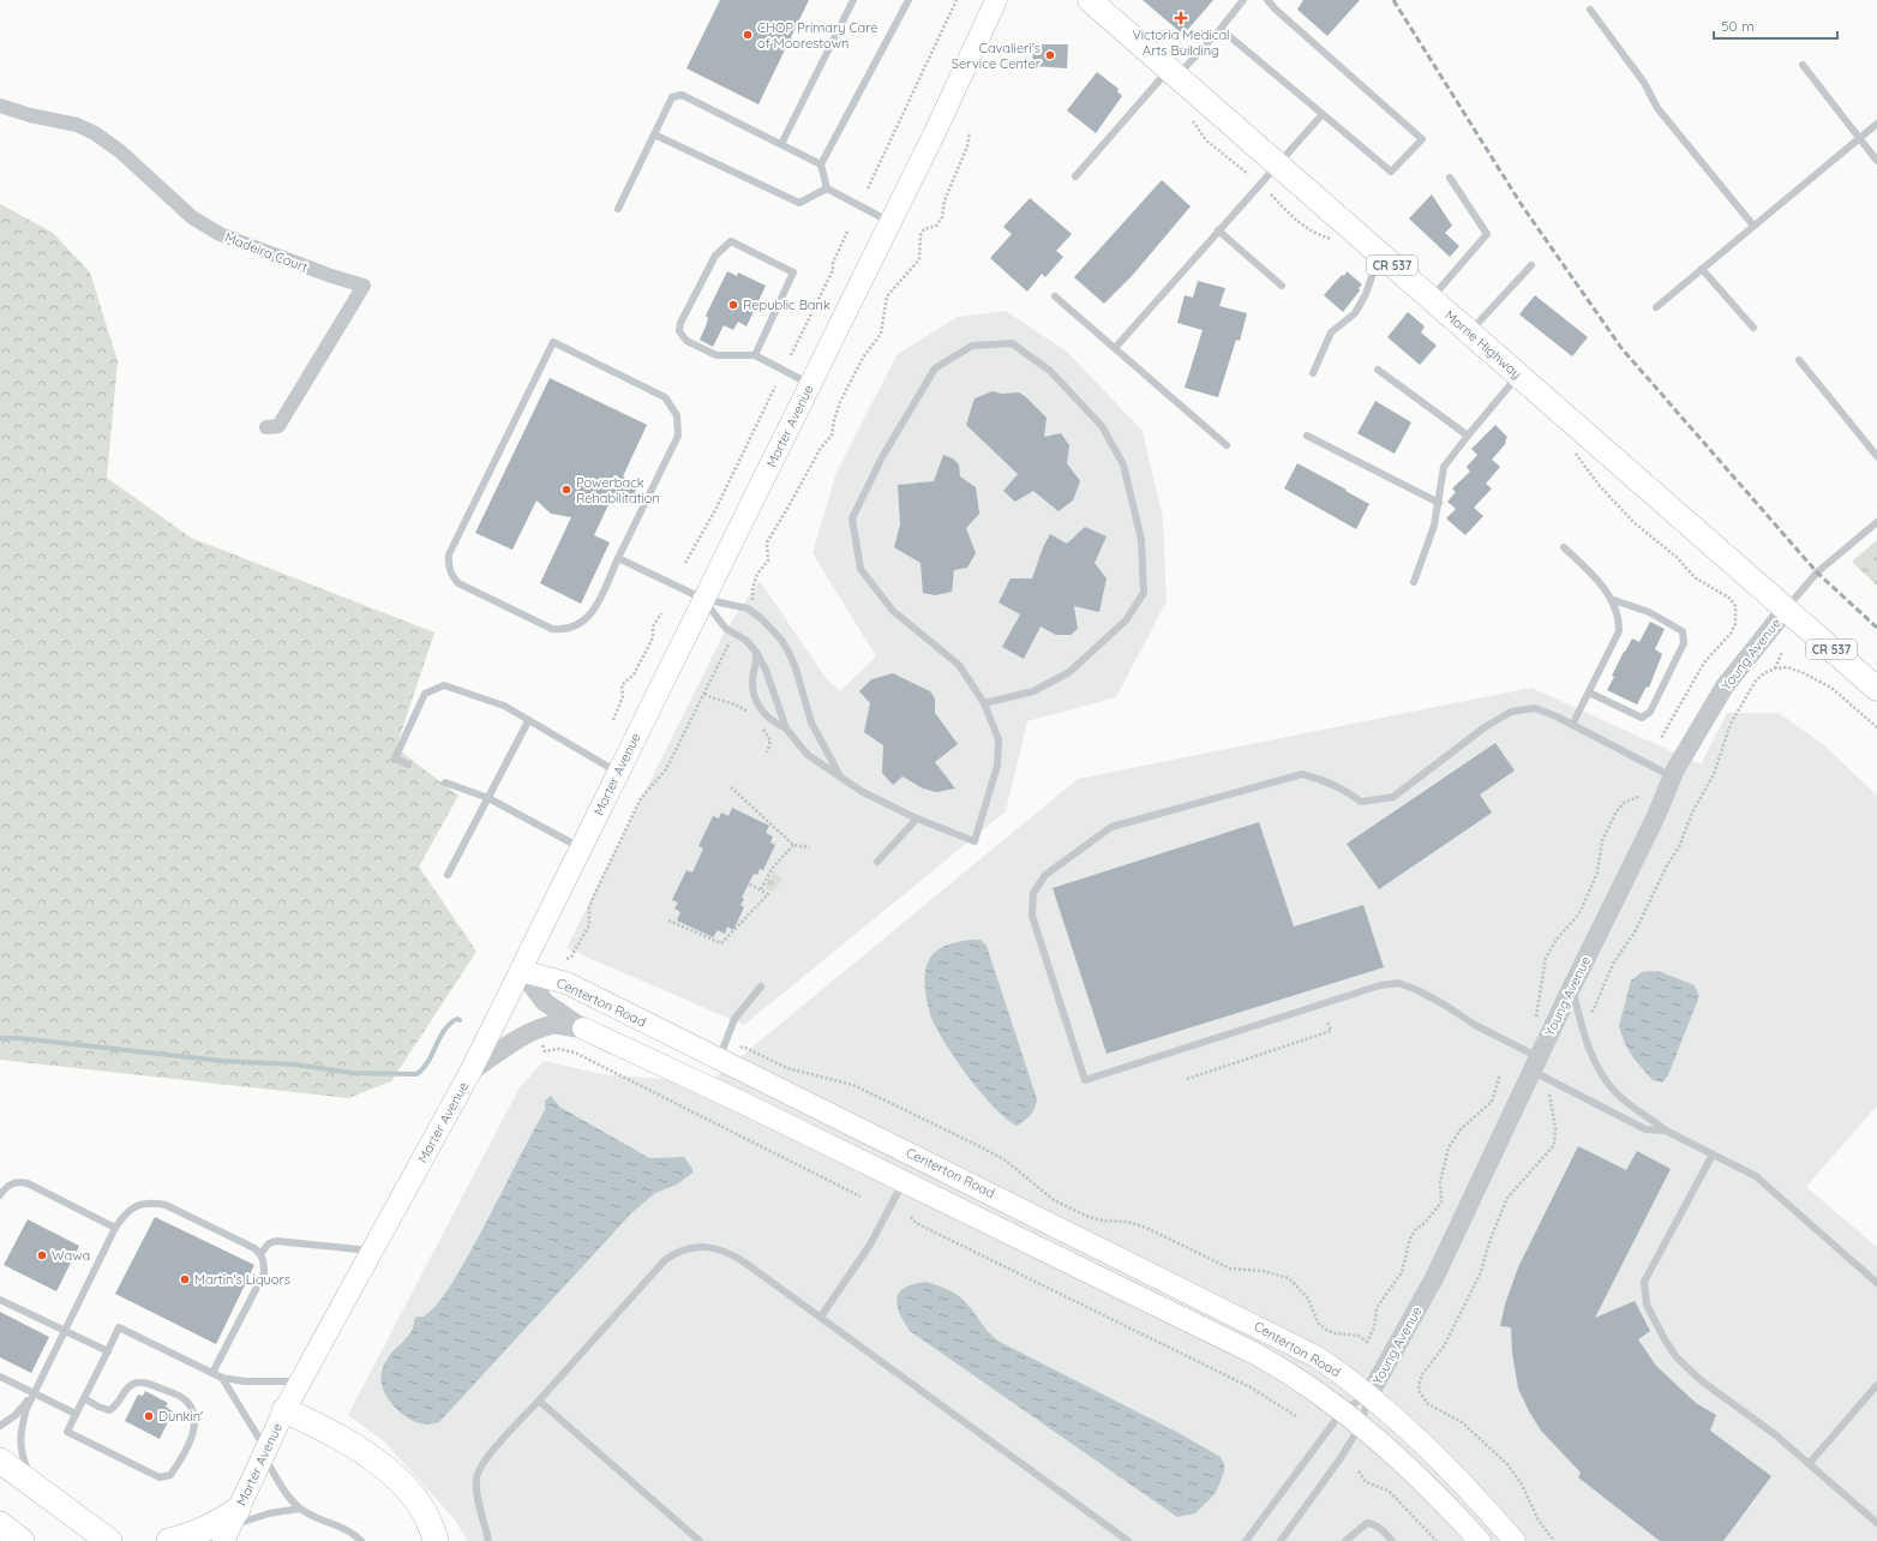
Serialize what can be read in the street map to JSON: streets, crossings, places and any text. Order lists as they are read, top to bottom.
{
  "streets": {
    "main road": [
      "CR 537",
      "Marne Highway",
      "Marter Avenue",
      "Centerton Road"
    ],
    "street": ["Madeira Court", "Young Avenue"]
  },
  "crossings": [
    ["Marne Highway", "Young Avenue"],
    ["Marter Avenue", "Centerton Road"],
    ["Young Avenue", "Centerton Road"]
  ],
  "places": {
    "health": ["Victoria Medical Arts Building"],
    "other": [
      "CHOP Primary Care of Moorestown",
      "Cavalieri's Service Center",
      "Republic Bank",
      "Powerback Rehabilitation",
      "Wawa",
      "Martin's Liquors",
      "Dunkin'"
    ]
  },
  "scale_bar": "50 m"
}
